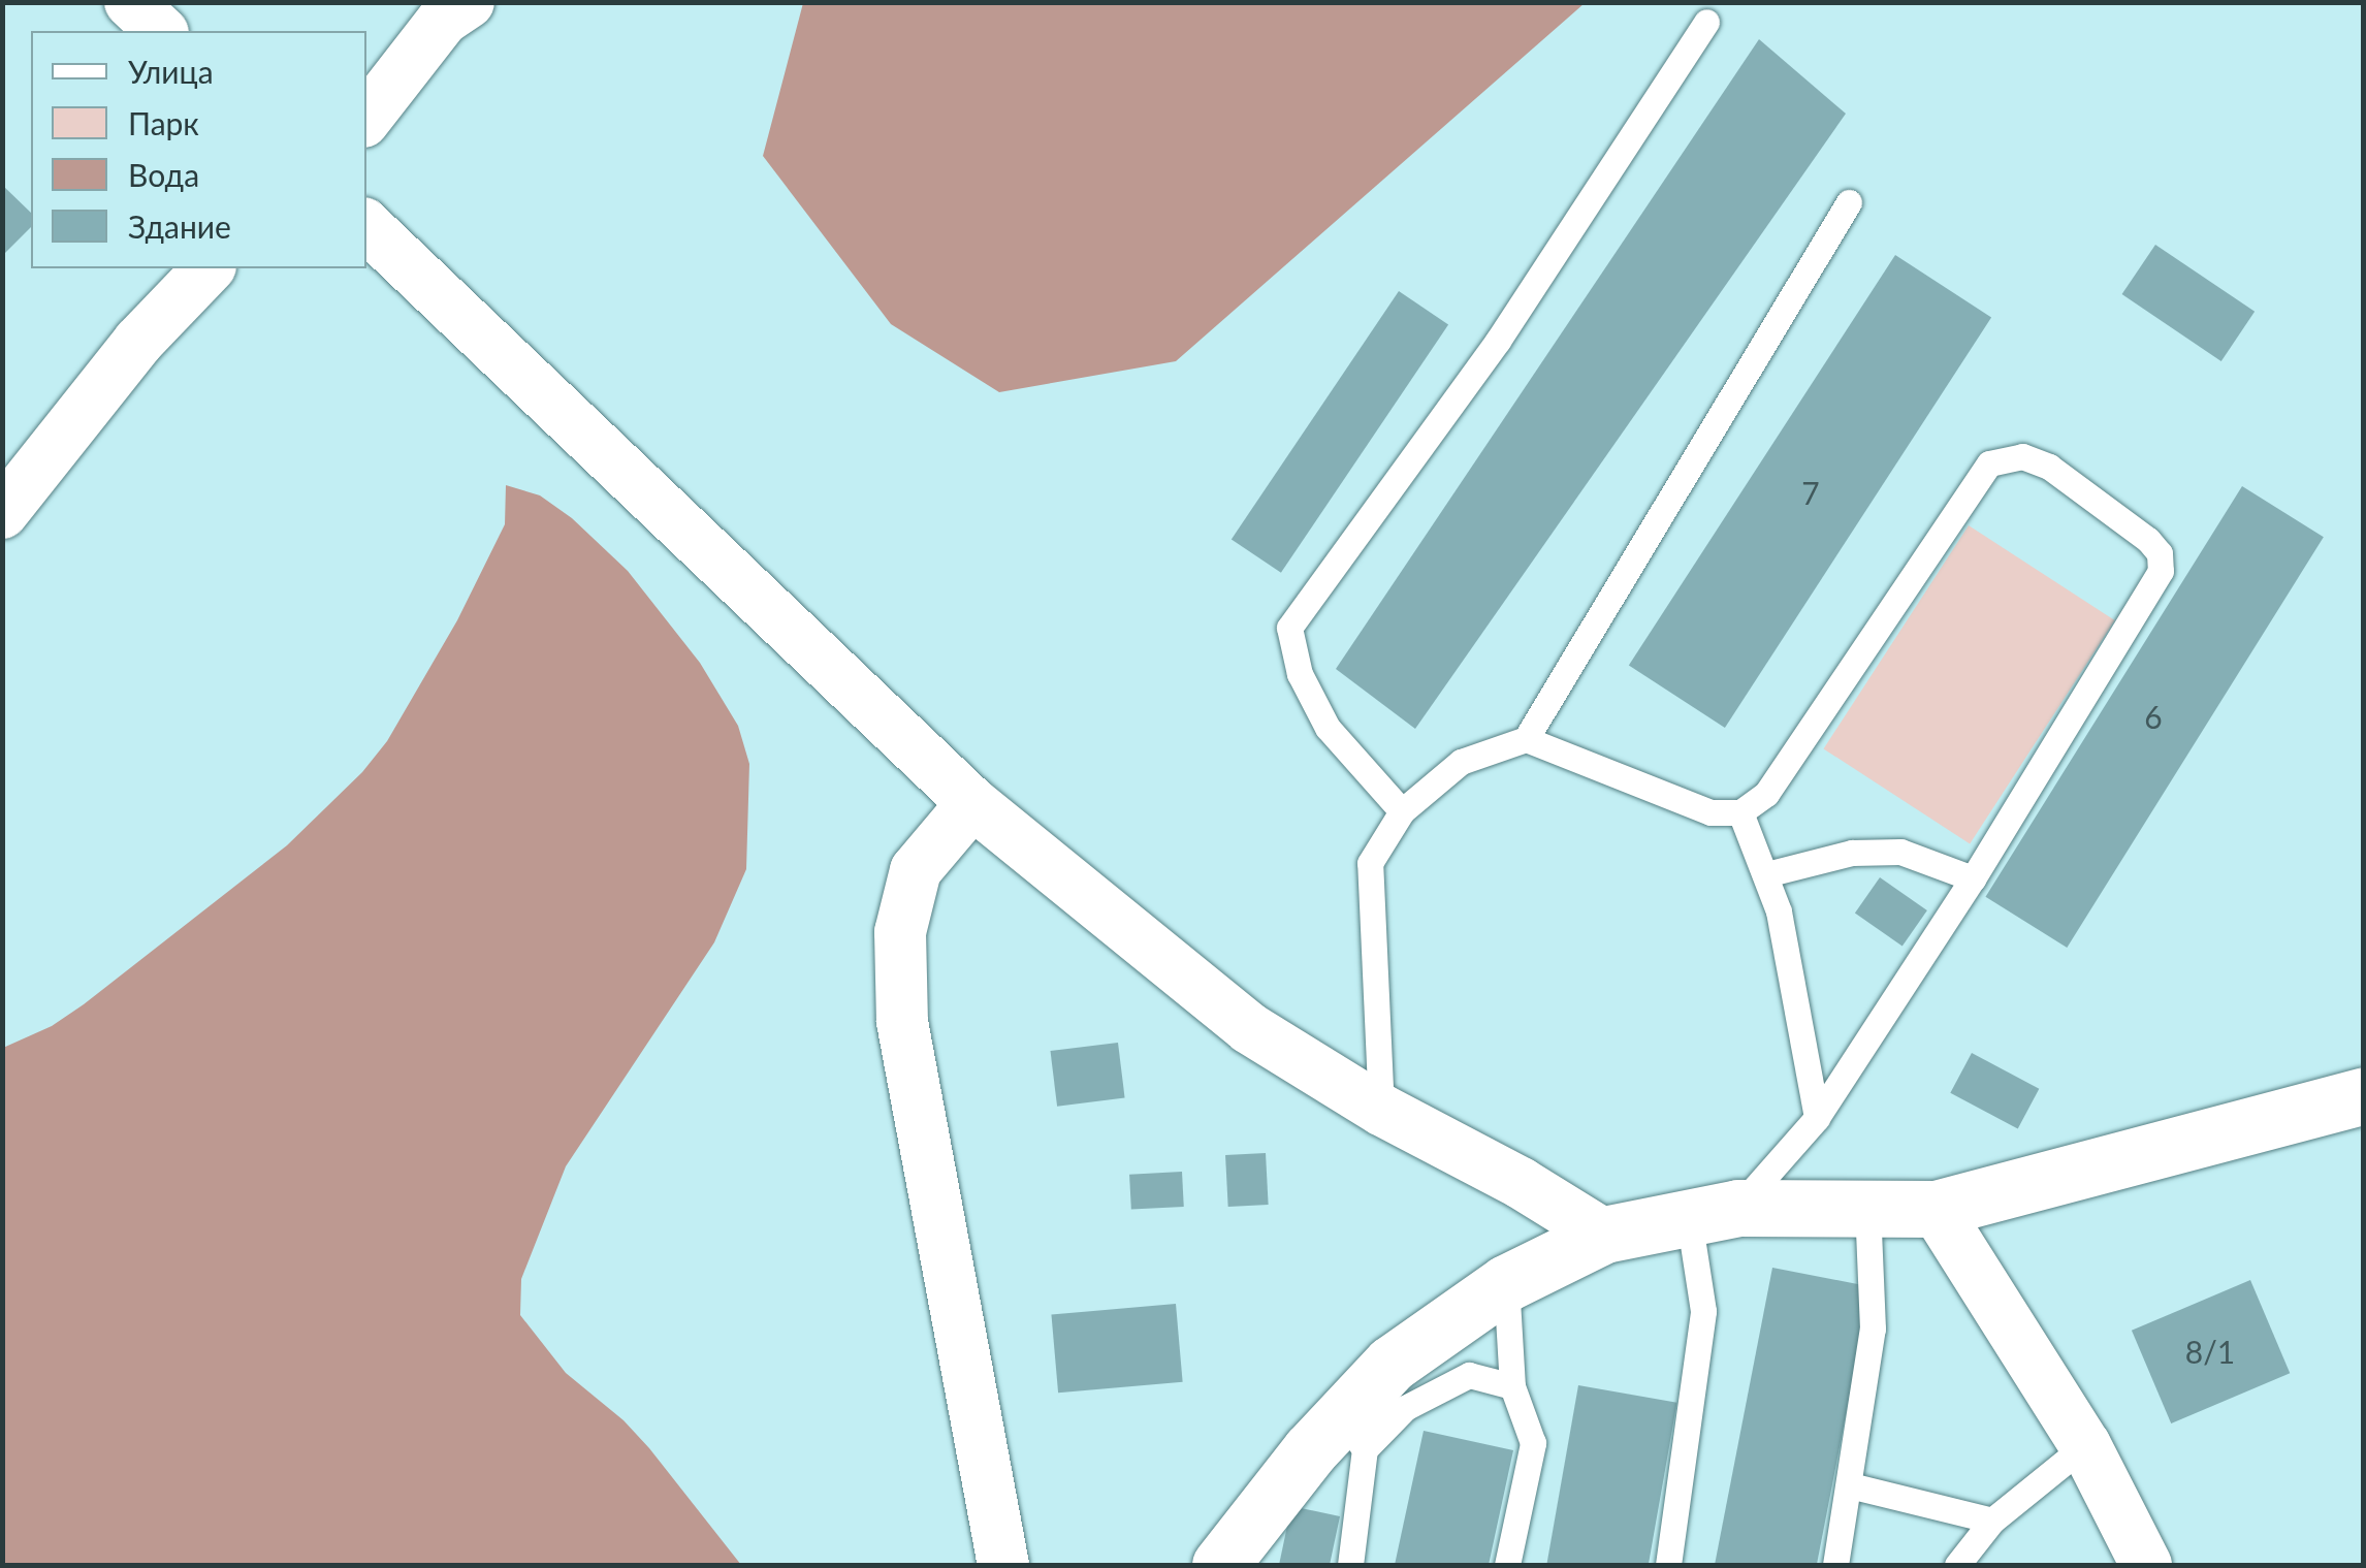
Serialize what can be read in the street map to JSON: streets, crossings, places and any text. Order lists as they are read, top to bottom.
{
  "house_numbers": ["7", "6", "8/1"],
  "legend": [
    "Улица",
    "Парк",
    "Вода",
    "Здание"
  ]
}
